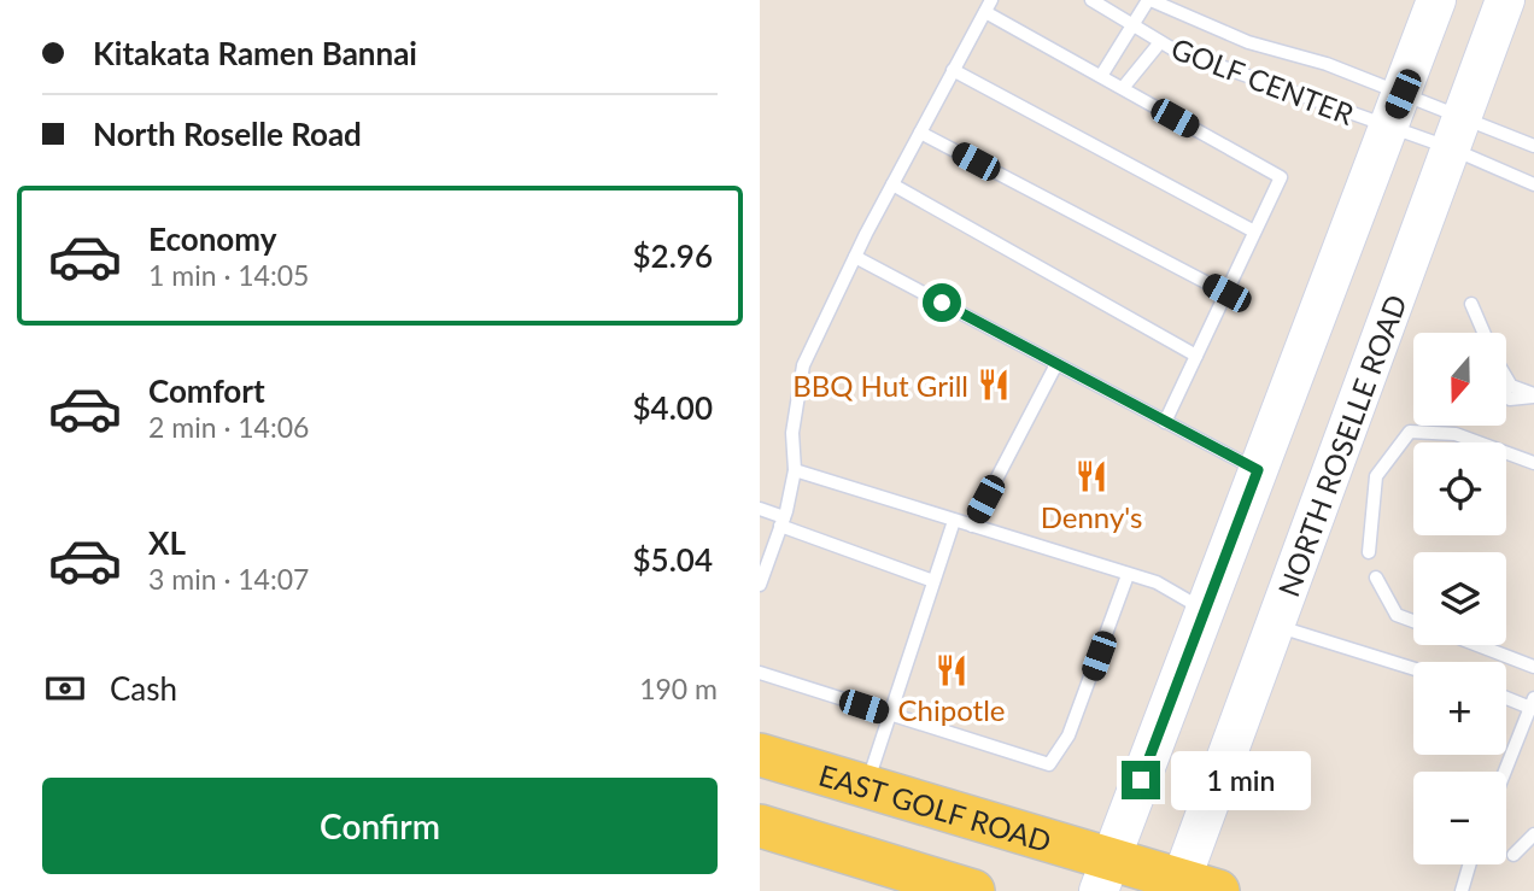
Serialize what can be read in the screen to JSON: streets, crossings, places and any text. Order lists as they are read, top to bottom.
{
  "streets": {
    "main road": ["NORTH ROSELLE ROAD", "EAST GOLF ROAD"],
    "lane": ["GOLF CENTER"]
  },
  "crossings": [
    ["GOLF CENTER", "NORTH ROSELLE ROAD"],
    ["NORTH ROSELLE ROAD", "EAST GOLF ROAD"]
  ],
  "places": {
    "restaurant": ["BBQ Hut Grill", "Denny's", "Chipotle"]
  },
  "north": "bottom",
  "page": {
    "banner": ["Kitakata Ramen Bannai", "North Roselle Road"],
    "list": [
      {
        "name": "Economy",
        "note": "1 min · 14:05",
        "value": "$2.96"
      },
      {
        "name": "Comfort",
        "note": "2 min · 14:06",
        "value": "$4.00"
      },
      {
        "name": "XL",
        "note": "3 min · 14:07",
        "value": "$5.04"
      }
    ],
    "map_buttons": ["+", "−"],
    "pay": ["Cash", "190 m"],
    "bubble": "1 min",
    "buttons": "Confirm"
  }
}
